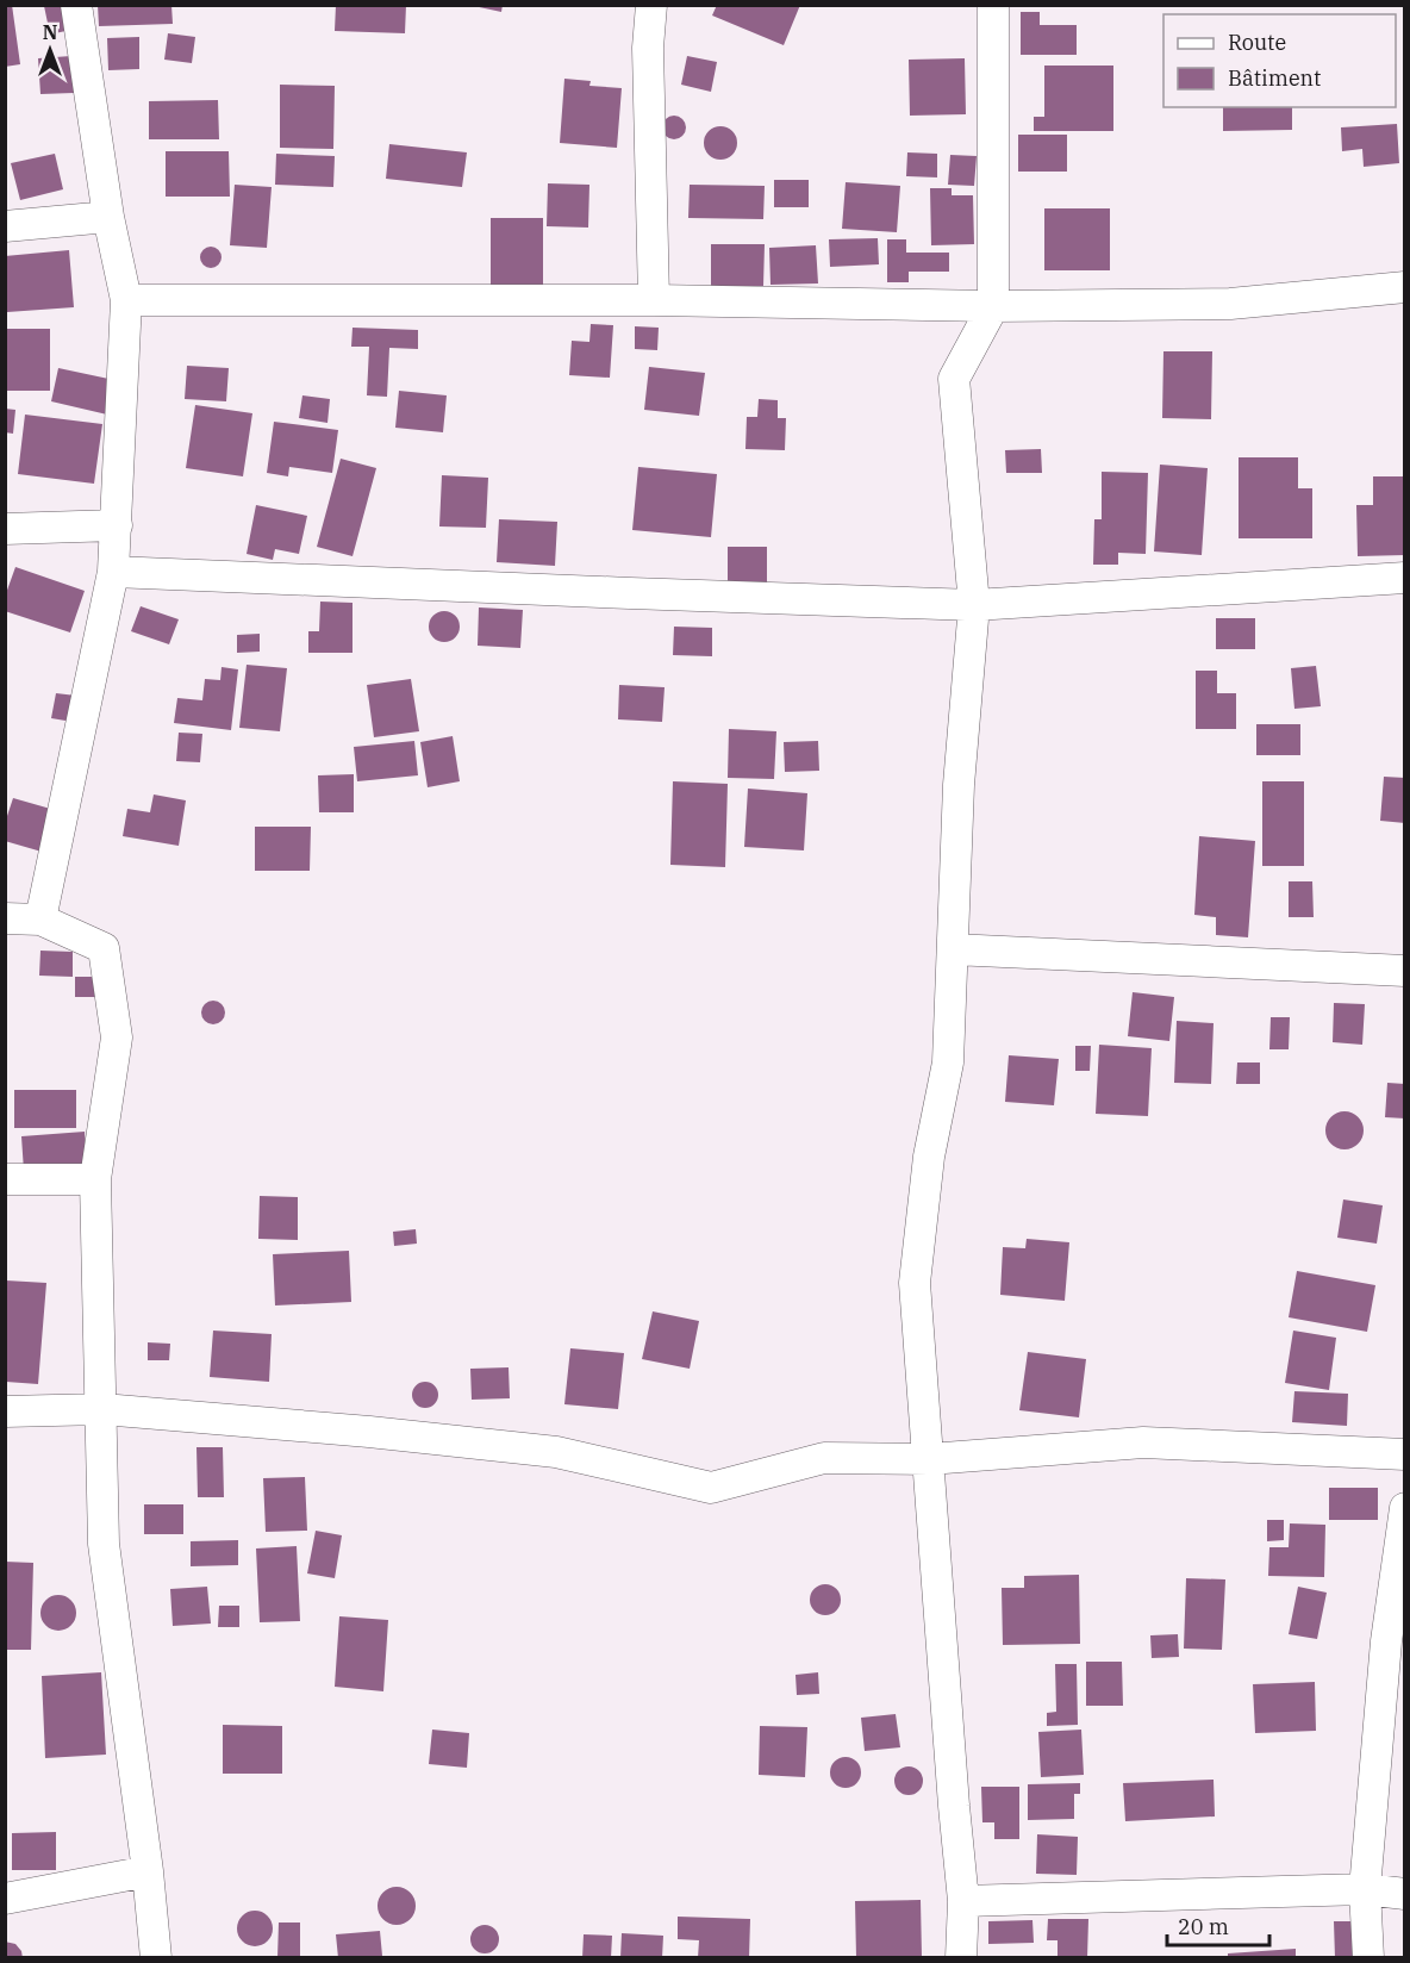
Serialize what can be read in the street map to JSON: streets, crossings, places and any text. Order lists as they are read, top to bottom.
{
  "legend": ["Route", "Bâtiment"],
  "scale_bar": "20 m",
  "north": "top"
}
